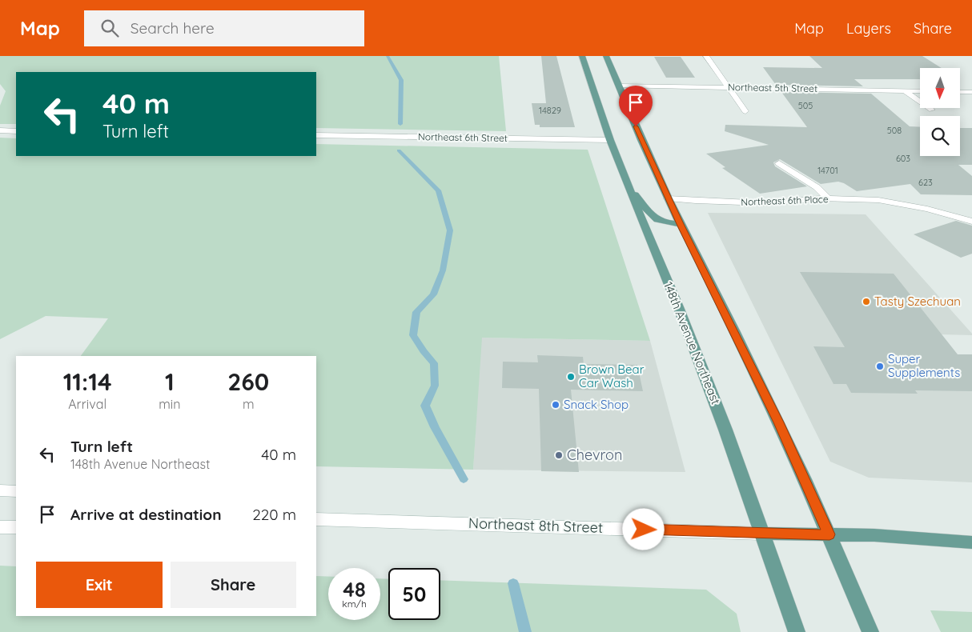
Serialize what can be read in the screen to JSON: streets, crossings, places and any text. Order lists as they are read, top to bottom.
{
  "streets": {
    "main road": ["148th Avenue Northeast", "Northeast 8th Street"],
    "street": ["Northeast 5th Street", "Northeast 6th Street", "Northeast 6th Place"]
  },
  "crossings": [
    ["Northeast 6th Street", "148th Avenue Northeast"],
    ["148th Avenue Northeast", "Northeast 8th Street"]
  ],
  "places": [
    "Tasty Szechuan",
    "Super Supplements",
    "Brown Bear Car Wash",
    "Snack Shop",
    "Chevron"
  ],
  "house_numbers": [
    "505",
    "14829",
    "508",
    "603",
    "14701",
    "623"
  ],
  "north": "bottom",
  "page": {
    "header": "Map",
    "search": "Search here",
    "nav": ["Map", "Layers", "Share"],
    "turn": ["40 m", "Turn left"],
    "eta": [
      "11:14",
      "Arrival",
      "1",
      "min",
      "260",
      "m"
    ],
    "list": [
      {
        "name": "Turn left",
        "note": "148th Avenue Northeast",
        "value": "40 m"
      },
      {
        "name": "Arrive at destination",
        "value": "220 m"
      }
    ],
    "buttons": ["Exit", "Share"],
    "speed": "48 km/h",
    "limit": "50"
  }
}
